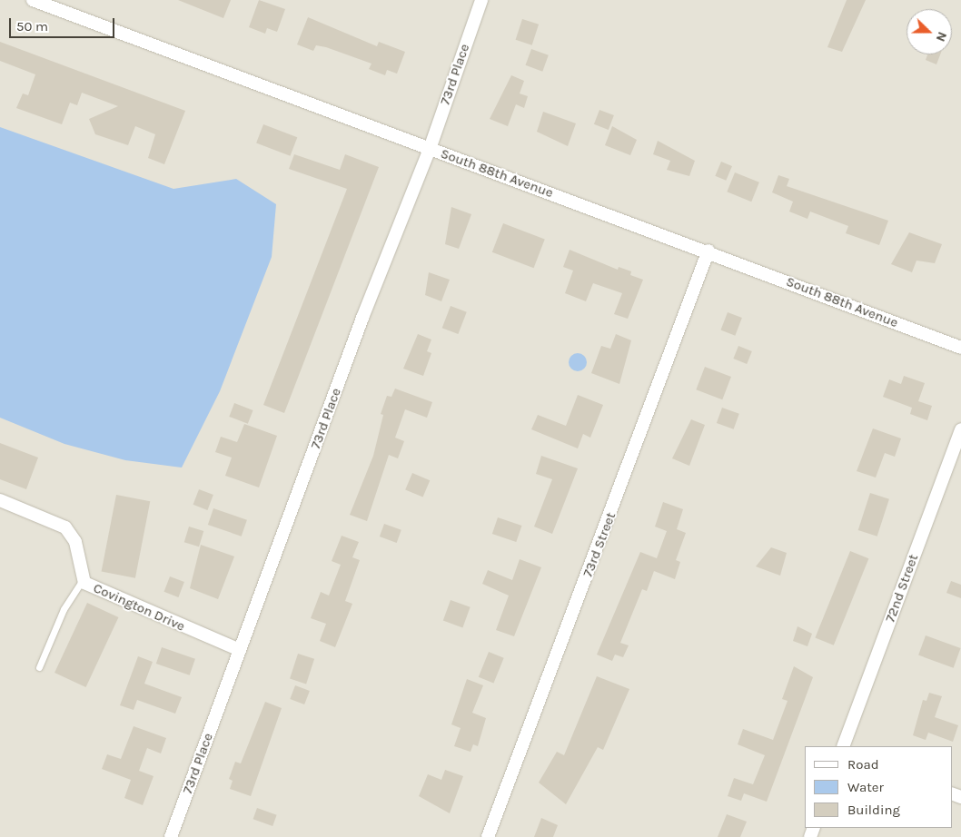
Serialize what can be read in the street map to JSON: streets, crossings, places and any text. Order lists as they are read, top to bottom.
{
  "streets": {
    "street": [
      "73rd Place",
      "South 88th Avenue",
      "73rd Street",
      "72nd Street",
      "Covington Drive"
    ]
  },
  "crossings": [
    ["73rd Place", "South 88th Avenue"],
    ["73rd Place", "Covington Drive"],
    ["South 88th Avenue", "73rd Street"]
  ],
  "legend": ["Road", "Water", "Building"],
  "scale_bar": "50 m",
  "north": "right"
}
